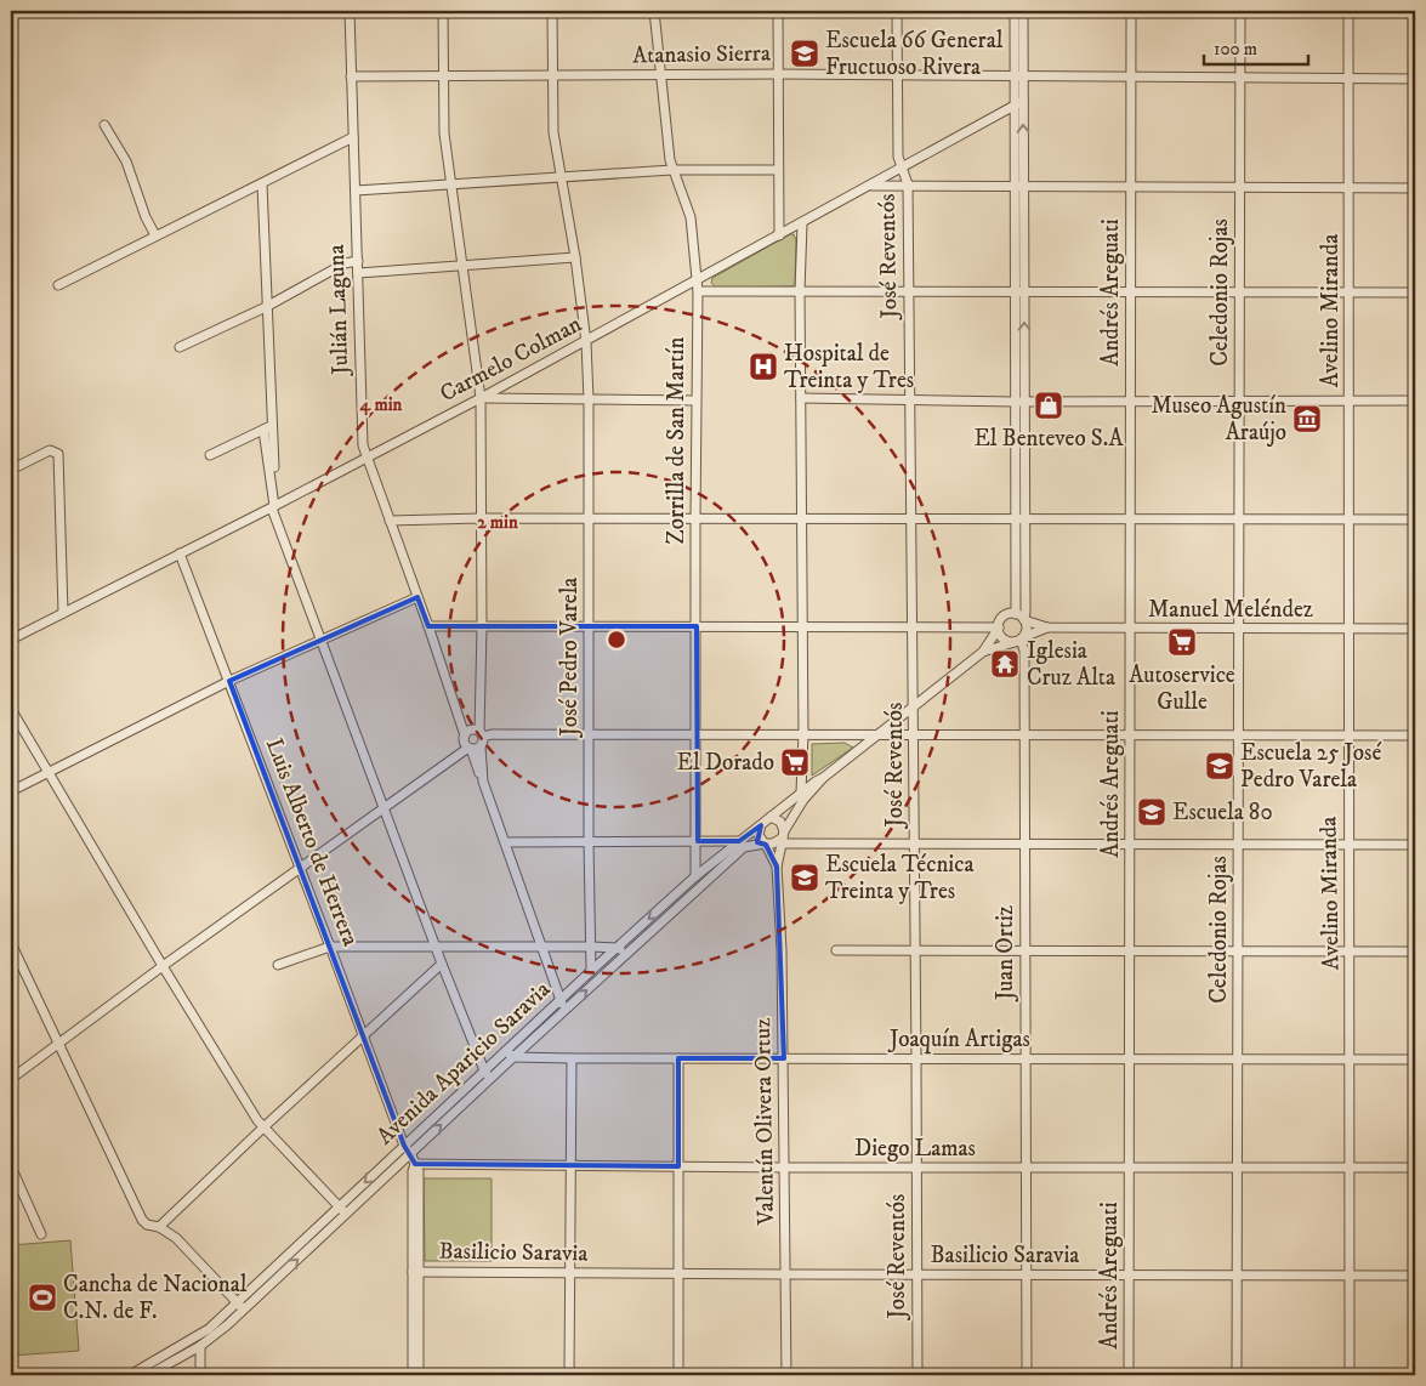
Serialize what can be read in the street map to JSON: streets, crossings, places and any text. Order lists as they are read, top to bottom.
{
  "streets": {
    "street": [
      "Atanasio Sierra",
      "José Reventós",
      "Andrés Areguati",
      "Celedonio Rojas",
      "Julián Laguna",
      "Avelino Miranda",
      "Carmelo Colman",
      "Zorrilla de San Martín",
      "Manuel Meléndez",
      "José Pedro Varela",
      "Luis Alberto de Herrera",
      "Juan Ortiz",
      "Joaquín Artigas",
      "Avenida Aparicio Saravia",
      "Valentín Olivera Ortuz",
      "Diego Lamas",
      "Basilicio Saravia"
    ]
  },
  "crossings": [
    ["Atanasio Sierra", "José Reventós"],
    ["Atanasio Sierra", "Andrés Areguati"],
    ["Atanasio Sierra", "Celedonio Rojas"],
    ["Atanasio Sierra", "Julián Laguna"],
    ["Atanasio Sierra", "Avelino Miranda"],
    ["Atanasio Sierra", "Zorrilla de San Martín"],
    ["Atanasio Sierra", "José Pedro Varela"],
    ["José Reventós", "Carmelo Colman"],
    ["José Reventós", "Joaquín Artigas"],
    ["José Reventós", "Avenida Aparicio Saravia"],
    ["José Reventós", "Diego Lamas"],
    ["José Reventós", "Basilicio Saravia"],
    ["Andrés Areguati", "Manuel Meléndez"],
    ["Andrés Areguati", "Joaquín Artigas"],
    ["Andrés Areguati", "Diego Lamas"],
    ["Andrés Areguati", "Basilicio Saravia"],
    ["Celedonio Rojas", "Manuel Meléndez"],
    ["Celedonio Rojas", "Joaquín Artigas"],
    ["Celedonio Rojas", "Diego Lamas"],
    ["Celedonio Rojas", "Basilicio Saravia"],
    ["Julián Laguna", "Carmelo Colman"],
    ["Avelino Miranda", "Manuel Meléndez"],
    ["Avelino Miranda", "Joaquín Artigas"],
    ["Avelino Miranda", "Diego Lamas"],
    ["Avelino Miranda", "Basilicio Saravia"],
    ["Carmelo Colman", "Zorrilla de San Martín"],
    ["Carmelo Colman", "José Pedro Varela"],
    ["Carmelo Colman", "Luis Alberto de Herrera"],
    ["Zorrilla de San Martín", "Avenida Aparicio Saravia"],
    ["Manuel Meléndez", "Juan Ortiz"],
    ["Manuel Meléndez", "Avenida Aparicio Saravia"],
    ["José Pedro Varela", "Avenida Aparicio Saravia"],
    ["Luis Alberto de Herrera", "Avenida Aparicio Saravia"],
    ["Luis Alberto de Herrera", "Diego Lamas"],
    ["Juan Ortiz", "Joaquín Artigas"],
    ["Juan Ortiz", "Avenida Aparicio Saravia"],
    ["Juan Ortiz", "Diego Lamas"],
    ["Juan Ortiz", "Basilicio Saravia"],
    ["Joaquín Artigas", "Avenida Aparicio Saravia"],
    ["Joaquín Artigas", "Valentín Olivera Ortuz"],
    ["Avenida Aparicio Saravia", "Valentín Olivera Ortuz"],
    ["Valentín Olivera Ortuz", "Diego Lamas"],
    ["Valentín Olivera Ortuz", "Basilicio Saravia"]
  ],
  "places": {
    "school or university": [
      "Escuela 66 General Fructuoso Rivera",
      "Escuela 25 José Pedro Varela",
      "Escuela 80",
      "Escuela Técnica Treinta y Tres"
    ],
    "hospital": ["Hospital de Treinta y Tres"],
    "shop": ["El Benteveo S.A"],
    "museum": ["Museo Agustín Araújo"],
    "supermarket": ["Autoservice Gulle", "El Dorado"],
    "temple": ["Iglesia Cruz Alta"],
    "sports": ["Cancha de Nacional C.N. de F."]
  },
  "scale_bar": "100 m",
  "rings": ["4 min", "2 min"]
}
